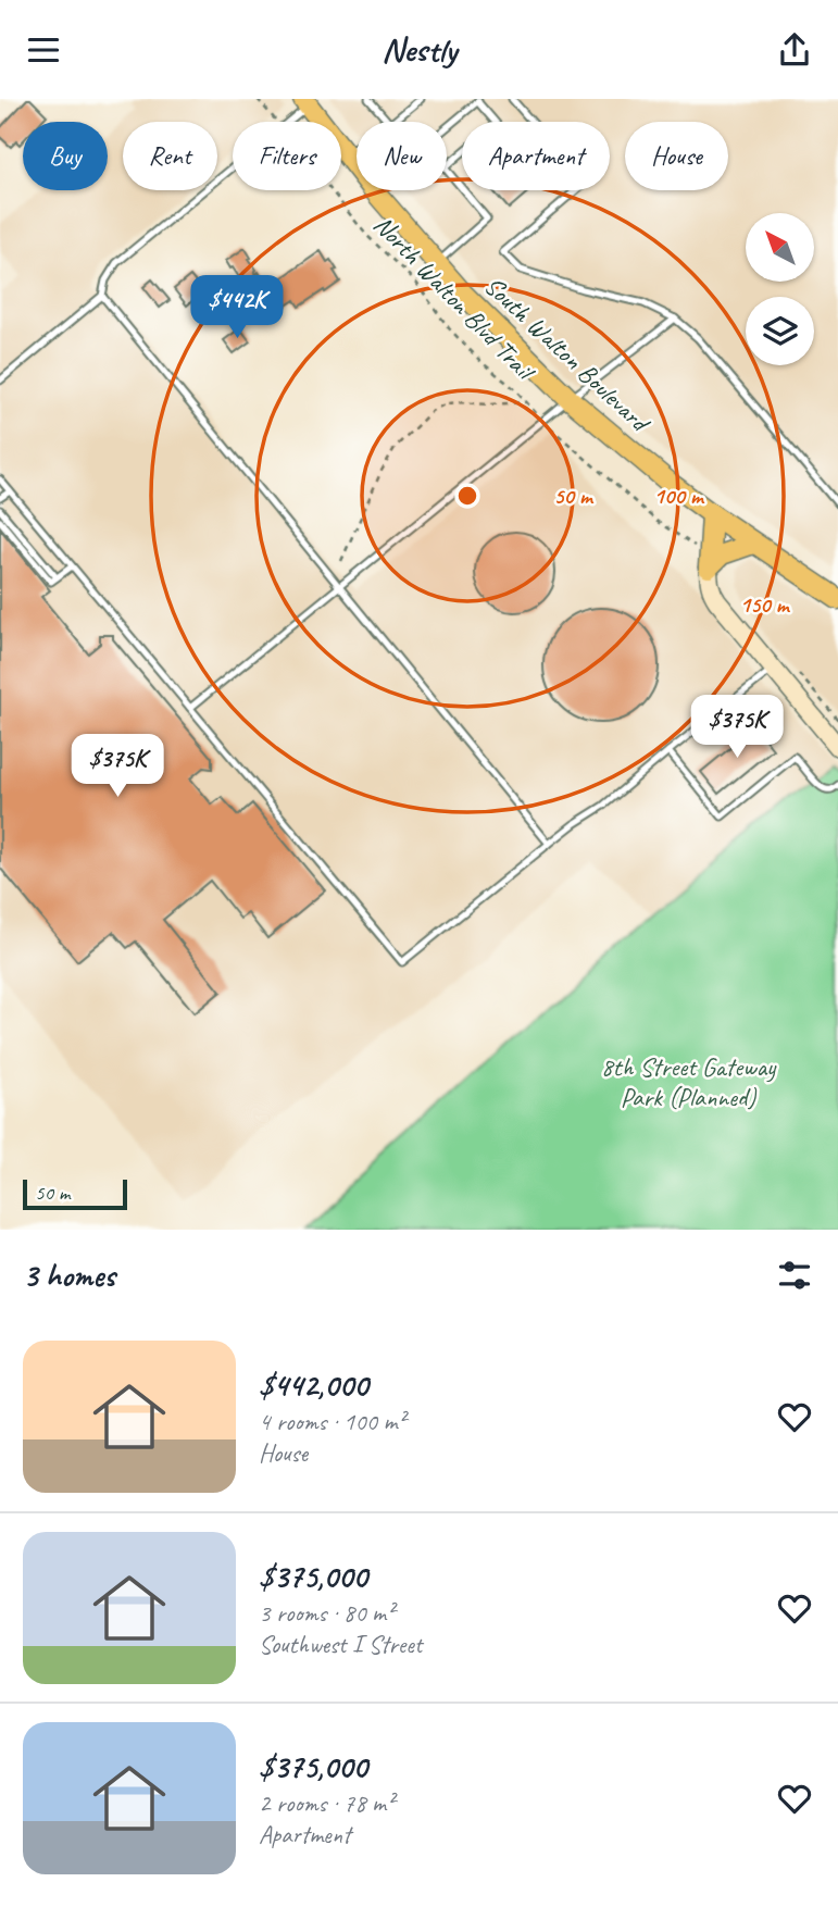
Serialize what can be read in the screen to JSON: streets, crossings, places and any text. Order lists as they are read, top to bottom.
{
  "streets": {
    "main road": ["South Walton Boulevard"],
    "path": ["North Walton Blvd Trail"]
  },
  "parks": ["8th Street Gateway Park (Planned)"],
  "scale_bar": "50 m",
  "north": "top left",
  "page": {
    "header": "Nestly",
    "chip": [
      "Buy",
      "Rent",
      "Filters",
      "New",
      "Apartment",
      "House"
    ],
    "price": ["$442K", "$375K", "$375K"],
    "scale": "50 m",
    "heading": "3 homes",
    "list": [
      {
        "name": "$442,000",
        "note": "4 rooms · 100 m² · House"
      },
      {
        "name": "$375,000",
        "note": "3 rooms · 80 m² · Southwest I Street"
      },
      {
        "name": "$375,000",
        "note": "2 rooms · 78 m² · Apartment"
      }
    ]
  },
  "rings": ["50 m", "100 m", "150 m"]
}
